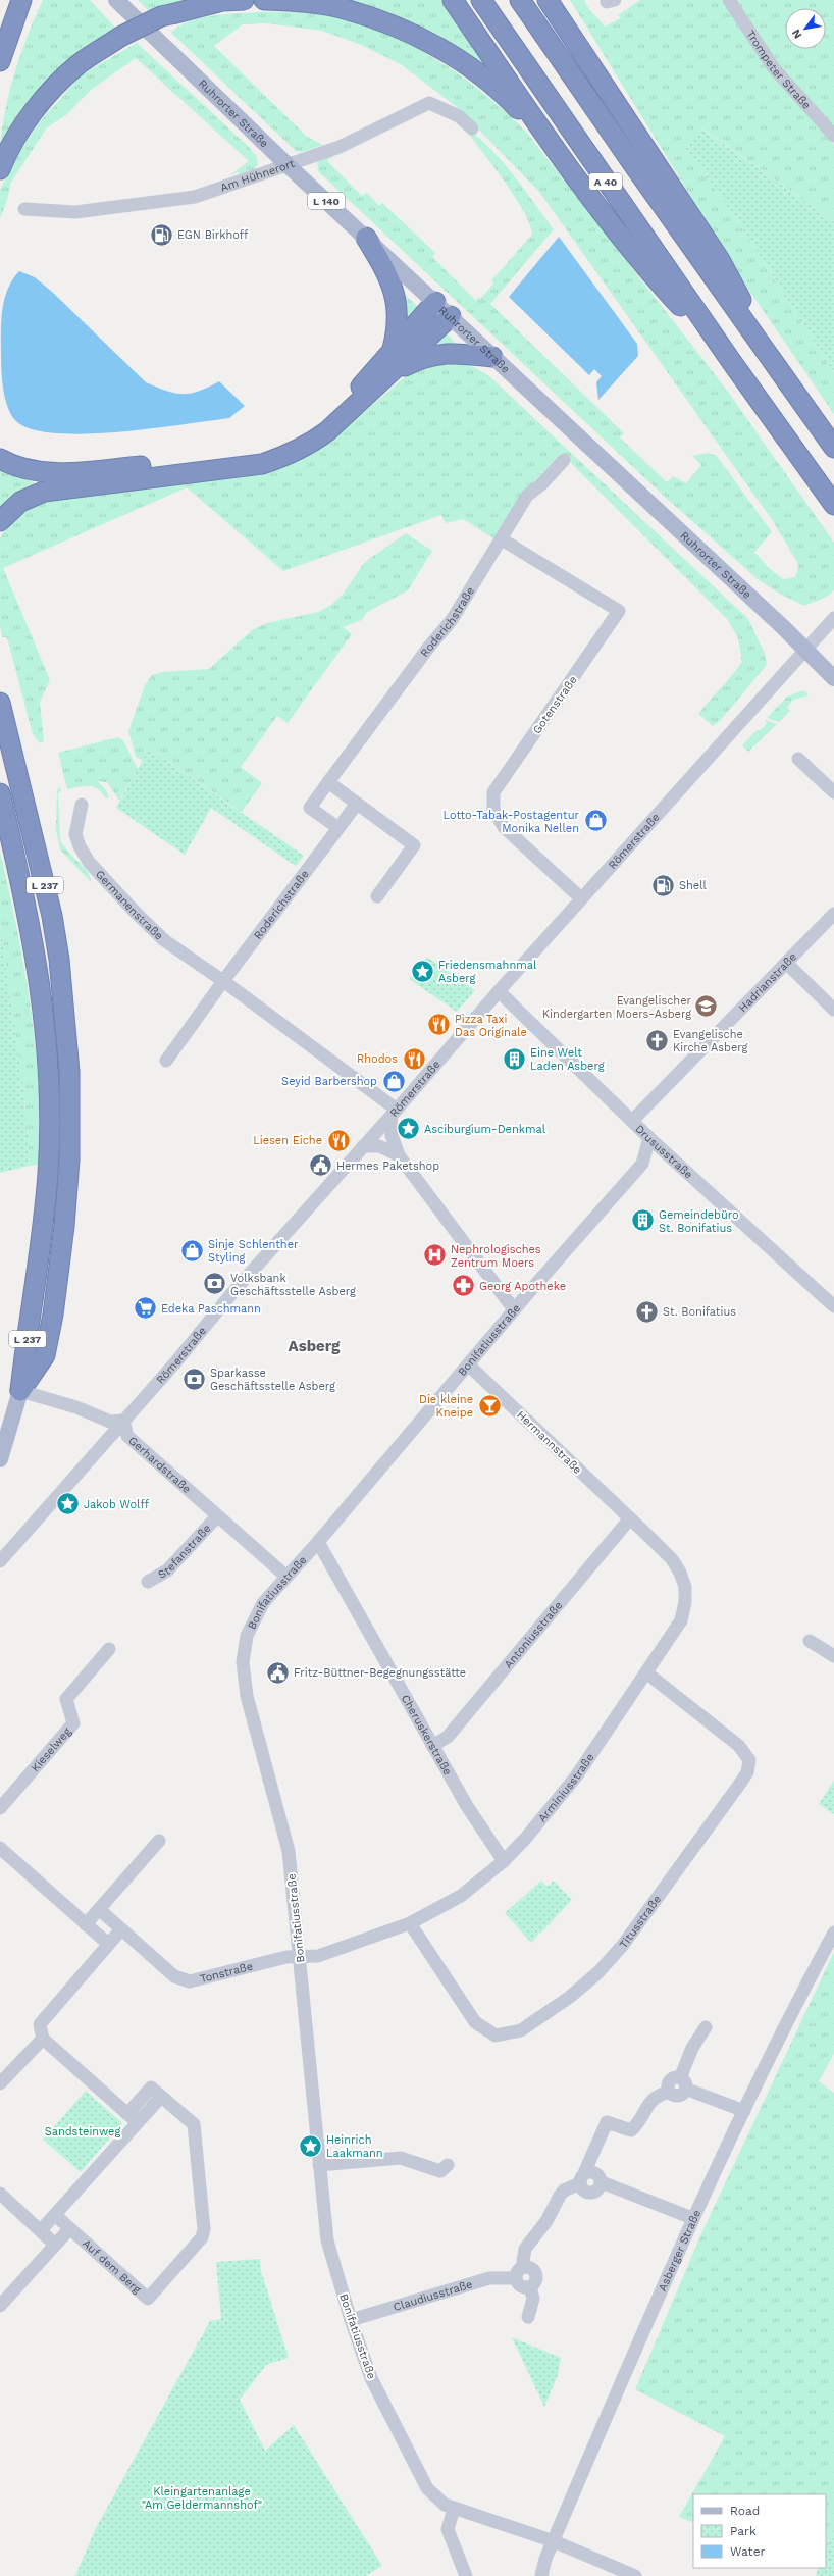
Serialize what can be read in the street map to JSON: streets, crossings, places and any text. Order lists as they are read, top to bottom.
{
  "streets": {
    "highway": ["A 40", "L 237"],
    "main road": ["Ruhrorter Straße", "L 140"],
    "street": [
      "Trompeter Straße",
      "Am Hühnerort",
      "Roderichstraße",
      "Gotenstraße",
      "Römerstraße",
      "Germanenstraße",
      "Hadrianstraße",
      "Drususstraße",
      "Bonifatiusstraße",
      "Hermannstraße",
      "Gerhardstraße",
      "Stefanstraße",
      "Antoniusstraße",
      "Cheruskerstraße",
      "Kieselweg",
      "Arminiusstraße",
      "Titusstraße",
      "Tonstraße",
      "Asberger Straße",
      "Auf dem Berg",
      "Claudiusstraße"
    ]
  },
  "crossings": [
    ["Ruhrorter Straße", "Am Hühnerort"],
    ["Ruhrorter Straße", "Römerstraße"],
    ["Roderichstraße", "Gotenstraße"],
    ["Roderichstraße", "Germanenstraße"],
    ["Gotenstraße", "Römerstraße"],
    ["Römerstraße", "Germanenstraße"],
    ["Römerstraße", "Drususstraße"],
    ["Römerstraße", "Gerhardstraße"],
    ["Hadrianstraße", "Drususstraße"],
    ["Drususstraße", "Bonifatiusstraße"],
    ["Bonifatiusstraße", "Hermannstraße"],
    ["Bonifatiusstraße", "Gerhardstraße"],
    ["Bonifatiusstraße", "Cheruskerstraße"],
    ["Bonifatiusstraße", "Arminiusstraße"],
    ["Bonifatiusstraße", "Tonstraße"],
    ["Bonifatiusstraße", "Asberger Straße"],
    ["Bonifatiusstraße", "Claudiusstraße"],
    ["Hermannstraße", "Antoniusstraße"],
    ["Hermannstraße", "Arminiusstraße"],
    ["Gerhardstraße", "Stefanstraße"],
    ["Antoniusstraße", "Cheruskerstraße"],
    ["Antoniusstraße", "Arminiusstraße"],
    ["Cheruskerstraße", "Arminiusstraße"],
    ["Arminiusstraße", "Titusstraße"],
    ["Arminiusstraße", "Tonstraße"]
  ],
  "districts": ["Asberg"],
  "parks": ["Sandsteinweg", "Kleingartenanlage \"Am Geldermannshof\""],
  "places": {
    "fuel station": ["EGN Birkhoff", "Shell"],
    "shop": ["Lotto-Tabak-Postagentur Monika Nellen", "Seyid Barbershop", "Sinje Schlenther Styling"],
    "place": [
      "Friedensmahnmal Asberg",
      "Asciburgium-Denkmal",
      "Jakob Wolff",
      "Heinrich Laakmann"
    ],
    "school or university": ["Evangelischer Kindergarten Moers-Asberg"],
    "restaurant": ["Pizza Taxi Das Originale", "Rhodos", "Liesen Eiche"],
    "church": ["Evangelische Kirche Asberg", "St. Bonifatius"],
    "building": ["Eine Welt Laden Asberg", "Gemeindebüro St. Bonifatius"],
    "public building": ["Hermes Paketshop", "Fritz-Büttner-Begegnungsstätte"],
    "hospital": ["Nephrologisches Zentrum Moers"],
    "bank": ["Volksbank Geschäftsstelle Asberg", "Sparkasse Geschäftsstelle Asberg"],
    "pharmacy": ["Georg Apotheke"],
    "supermarket": ["Edeka Paschmann"],
    "bar": ["Die kleine Kneipe"]
  },
  "legend": ["Road", "Park", "Water"],
  "north": "bottom left"
}
